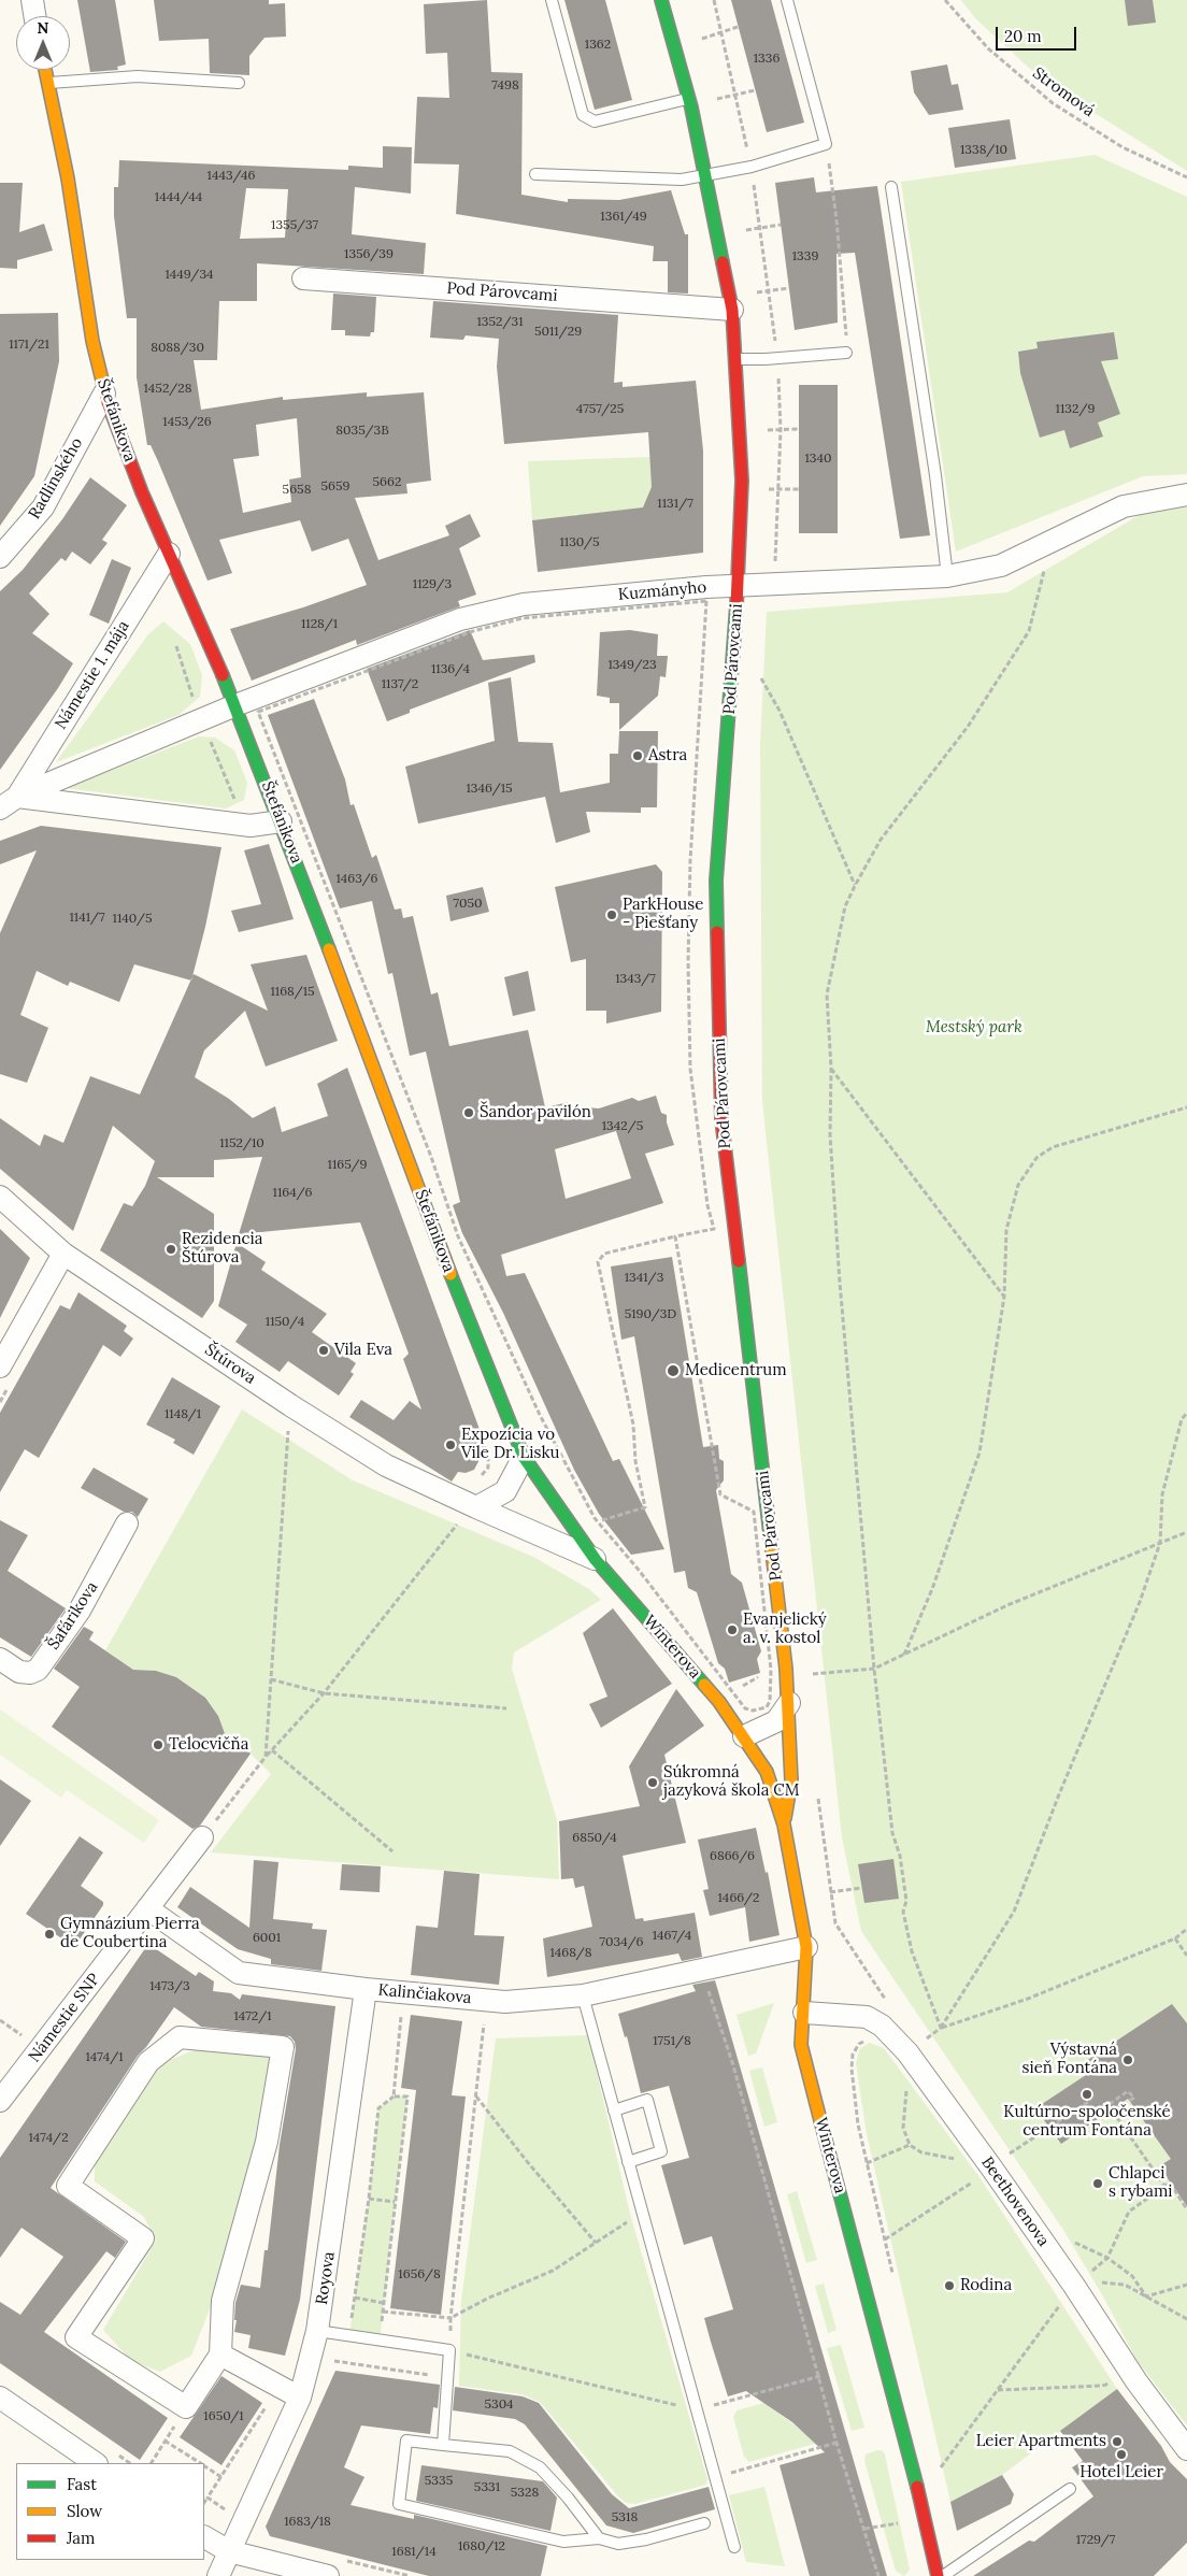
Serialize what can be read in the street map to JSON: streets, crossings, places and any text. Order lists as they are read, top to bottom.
{
  "streets": {
    "street": [
      "Pod Párovcami",
      "Štefánikova",
      "Radlinského",
      "Kuzmányho",
      "Námestie 1. mája",
      "Štúrova",
      "Šafárikova",
      "Winterova",
      "Kalinčiakova",
      "Námestie SNP",
      "Beethovenova",
      "Royova"
    ],
    "path": ["Stromová"]
  },
  "crossings": [
    ["Pod Párovcami", "Kuzmányho"],
    ["Pod Párovcami", "Winterova"],
    ["Štefánikova", "Radlinského"],
    ["Štefánikova", "Kuzmányho"],
    ["Štefánikova", "Námestie 1. mája"],
    ["Štefánikova", "Štúrova"],
    ["Štefánikova", "Winterova"],
    ["Štúrova", "Winterova"],
    ["Winterova", "Kalinčiakova"],
    ["Winterova", "Beethovenova"],
    ["Kalinčiakova", "Námestie SNP"],
    ["Kalinčiakova", "Royova"]
  ],
  "parks": ["Mestský park"],
  "places": [
    "Astra",
    "ParkHouse - Piešťany",
    "Šandor pavilón",
    "Rezidencia Štúrova",
    "Vila Eva",
    "Medicentrum",
    "Expozícia vo Vile Dr. Lisku",
    "Evanjelický a. v. kostol",
    "Telocvičňa",
    "Súkromná jazyková škola CM",
    "Gymnázium Pierra de Coubertina",
    "Výstavná sieň Fontána",
    "Kultúrno-spoločenské centrum Fontána",
    "Chlapci s rybami",
    "Rodina",
    "Leier Apartments",
    "Hotel Leier"
  ],
  "house_numbers": [
    "1362",
    "1336",
    "7498",
    "1338/10",
    "1443/46",
    "1444/44",
    "1361/49",
    "1355/37",
    "1356/39",
    "1339",
    "1449/34",
    "1352/31",
    "5011/29",
    "1171/21",
    "8088/30",
    "1452/28",
    "4757/25",
    "1132/9",
    "1453/26",
    "8035/3B",
    "1340",
    "5662",
    "5659",
    "5658",
    "1131/7",
    "1130/5",
    "1129/3",
    "1128/1",
    "1349/23",
    "1136/4",
    "1137/2",
    "1346/15",
    "1463/6",
    "7050",
    "1141/7",
    "1140/5",
    "1343/7",
    "1168/15",
    "1342/5",
    "1152/10",
    "1165/9",
    "1164/6",
    "1341/3",
    "5190/3D",
    "1150/4",
    "1148/1",
    "6850/4",
    "6866/6",
    "1466/2",
    "1467/4",
    "6001",
    "7034/6",
    "1468/8",
    "1473/3",
    "1472/1",
    "1751/8",
    "1474/1",
    "1474/2",
    "1656/8",
    "5304",
    "1650/1",
    "5335",
    "5331",
    "5328",
    "5318",
    "1683/18",
    "1729/7",
    "1680/12",
    "1681/14"
  ],
  "legend": ["Fast", "Slow", "Jam"],
  "scale_bar": "20 m",
  "north": "top"
}
